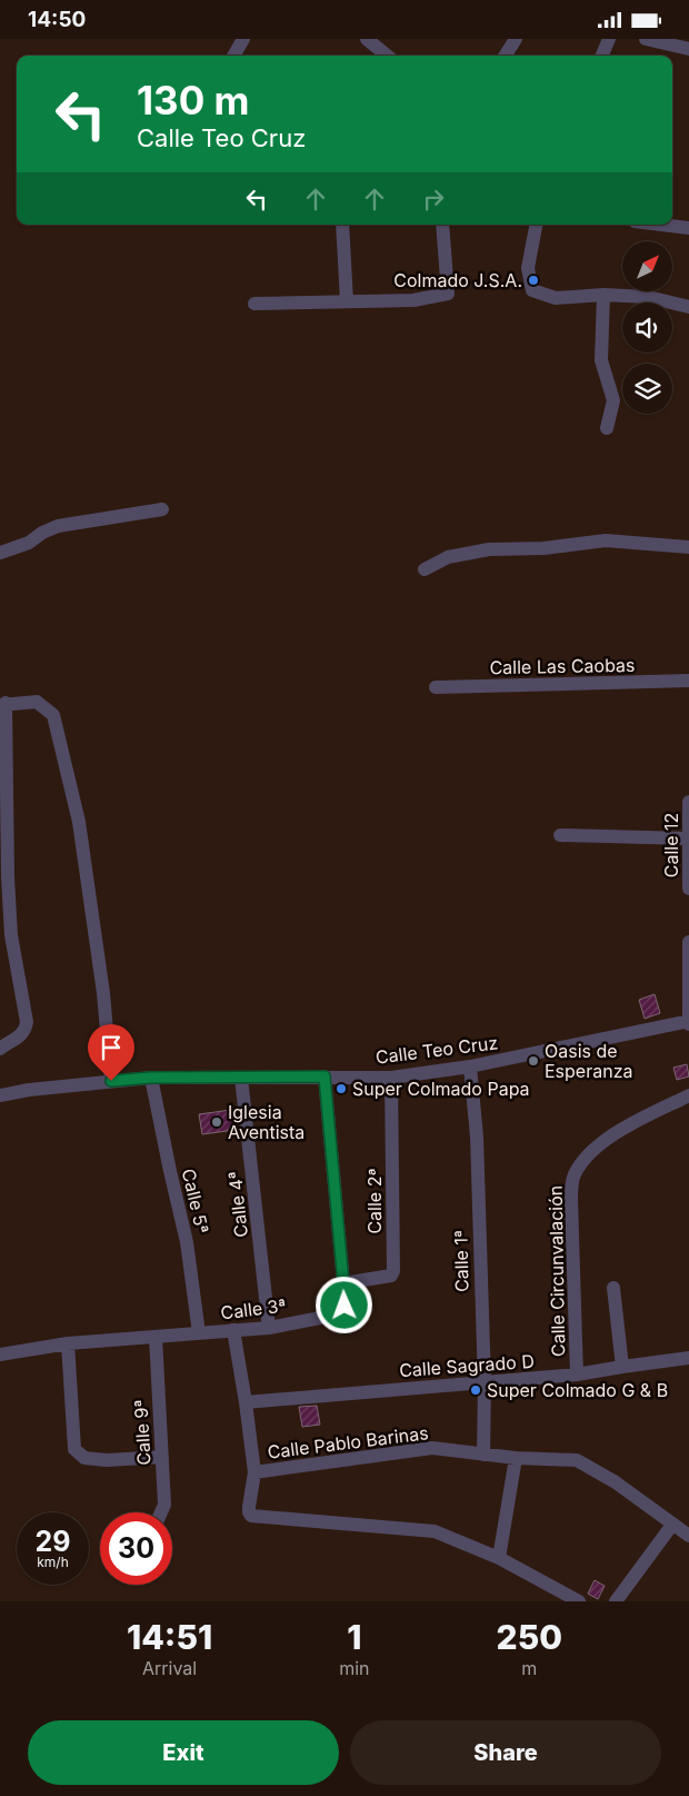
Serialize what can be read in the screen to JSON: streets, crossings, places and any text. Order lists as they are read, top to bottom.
{
  "streets": {
    "street": [
      "Calle Las Caobas",
      "Calle 12",
      "Calle Teo Cruz",
      "Calle 5ª",
      "Calle 2ª",
      "Calle 4ª",
      "Calle 1ª",
      "Calle Circunvalación",
      "Calle 3ª",
      "Calle Sagrado D",
      "Calle 9ª",
      "Calle Pablo Barinas"
    ]
  },
  "crossings": [
    ["Calle Teo Cruz", "Calle 5ª"],
    ["Calle Teo Cruz", "Calle 2ª"],
    ["Calle Teo Cruz", "Calle 4ª"],
    ["Calle Teo Cruz", "Calle 1ª"],
    ["Calle Teo Cruz", "Calle 3ª"],
    ["Calle 5ª", "Calle 3ª"],
    ["Calle 2ª", "Calle 3ª"],
    ["Calle 4ª", "Calle 3ª"],
    ["Calle 1ª", "Calle Sagrado D"],
    ["Calle 1ª", "Calle Pablo Barinas"],
    ["Calle Circunvalación", "Calle Sagrado D"],
    ["Calle 3ª", "Calle 9ª"]
  ],
  "places": [
    "Colmado J.S.A.",
    "Oasis de Esperanza",
    "Super Colmado Papa",
    "Iglesia Aventista",
    "Super Colmado G & B"
  ],
  "north": "top right",
  "page": {
    "status": "14:50",
    "turn": ["130 m", "Calle Teo Cruz"],
    "speed": "29 km/h",
    "limit": "30",
    "eta": [
      "14:51",
      "Arrival",
      "1",
      "min",
      "250",
      "m"
    ],
    "buttons": ["Exit", "Share"]
  }
}
